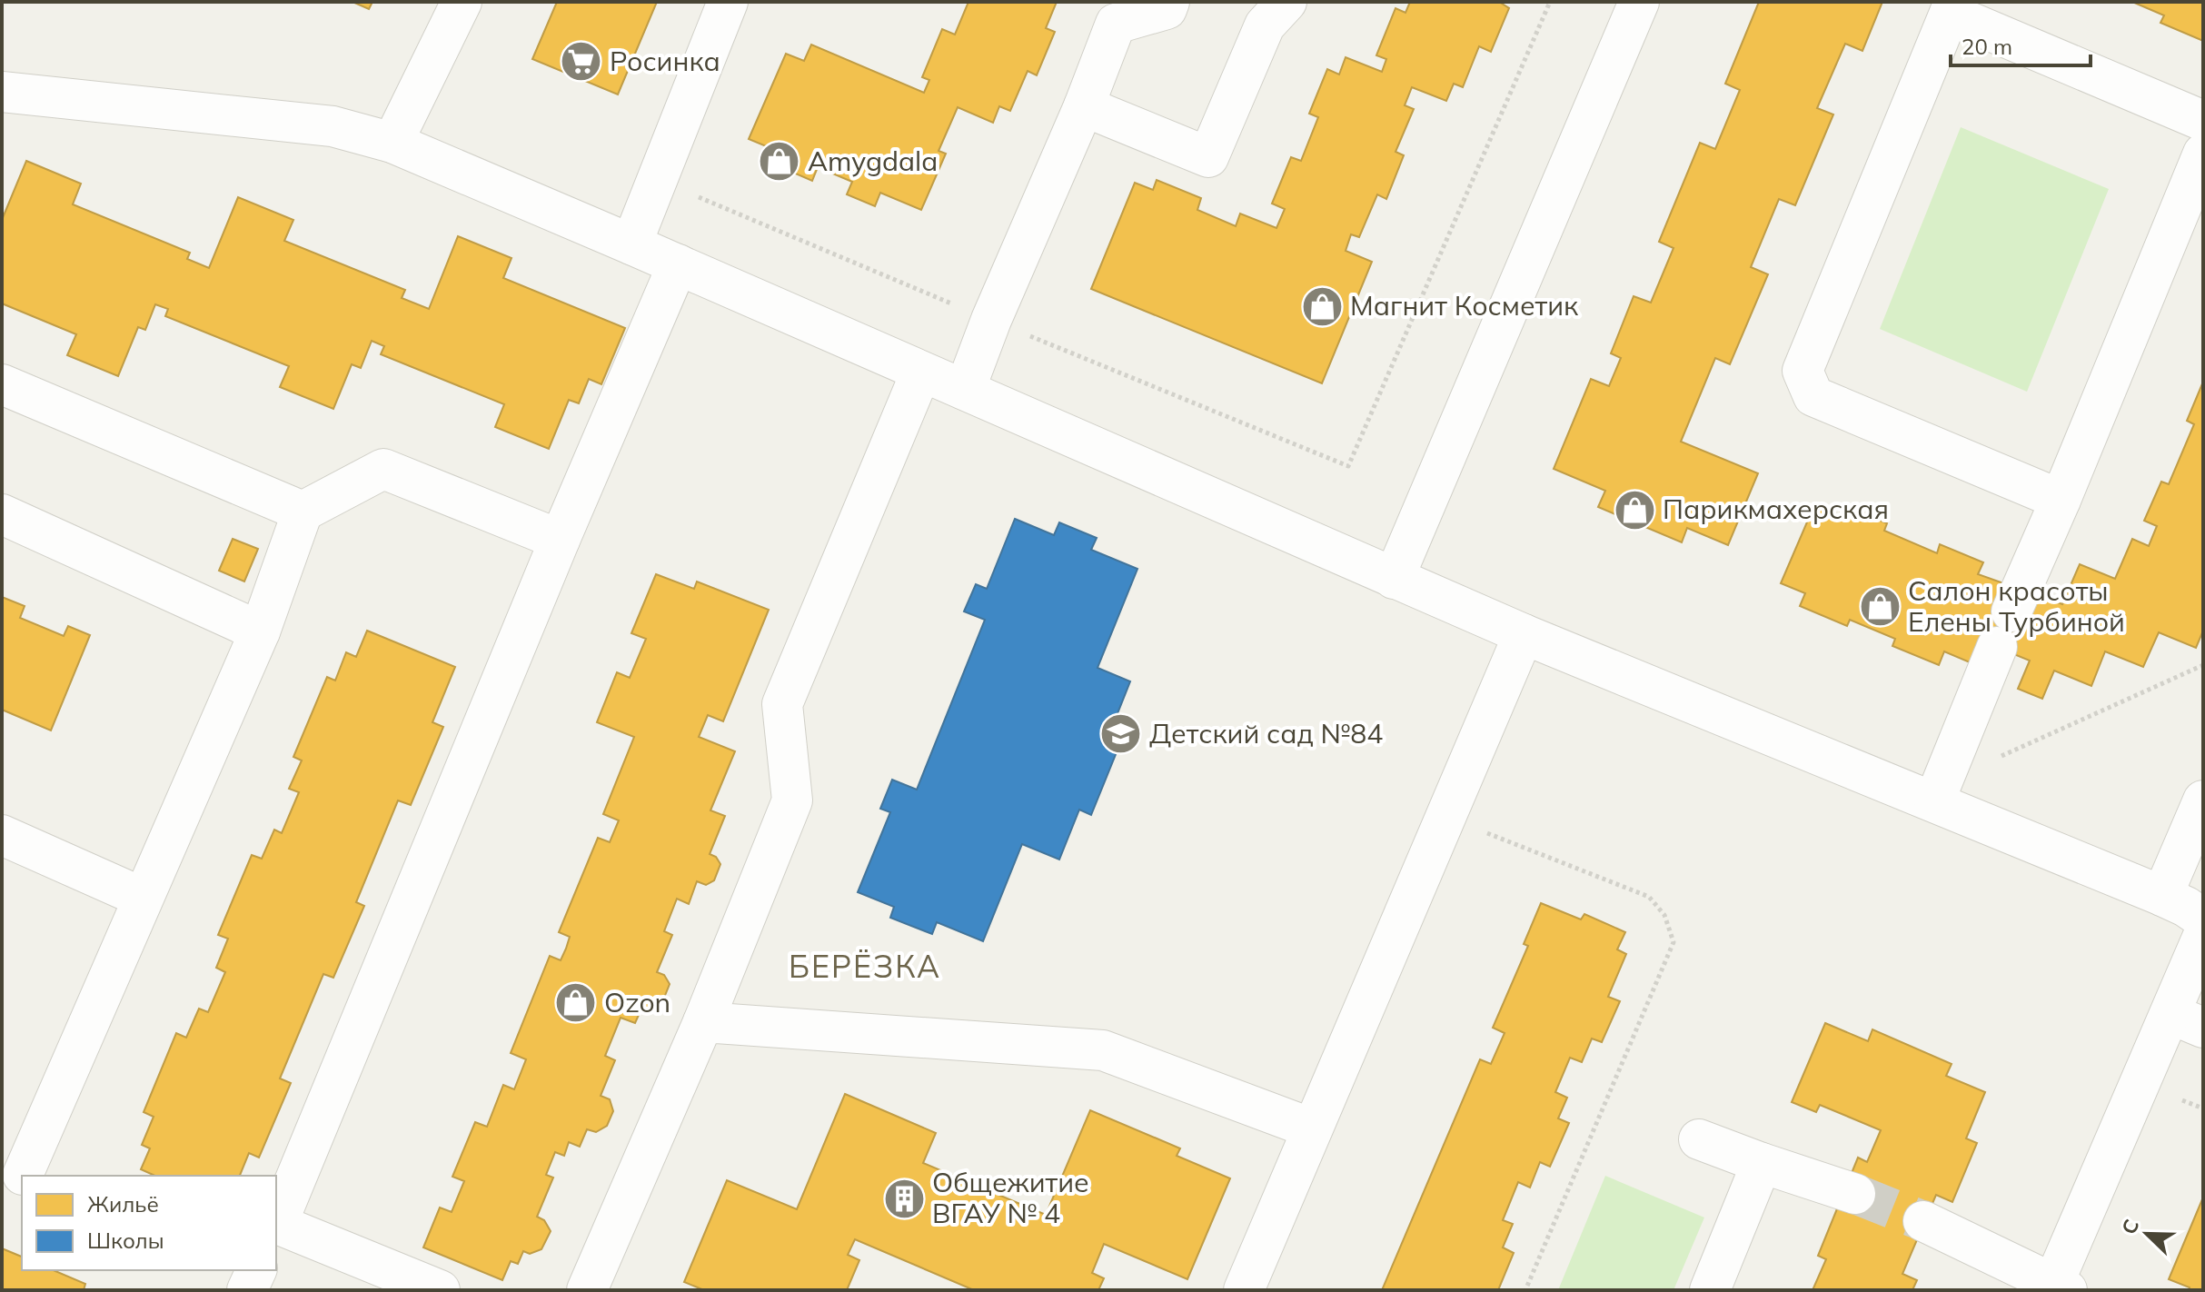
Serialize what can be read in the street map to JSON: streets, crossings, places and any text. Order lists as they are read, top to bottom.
{
  "districts": ["БЕРЁЗКА"],
  "places": {
    "supermarket": ["Росинка"],
    "shop": [
      "Amygdala",
      "Магнит Косметик",
      "Парикмахерская",
      "Салон красоты Елены Турбиной",
      "Ozon"
    ],
    "school or university": ["Детский сад №84"],
    "building": ["Общежитие ВГАУ № 4"]
  },
  "legend": ["Жильё", "Школы"],
  "scale_bar": "20 m",
  "north": "top left"
}
